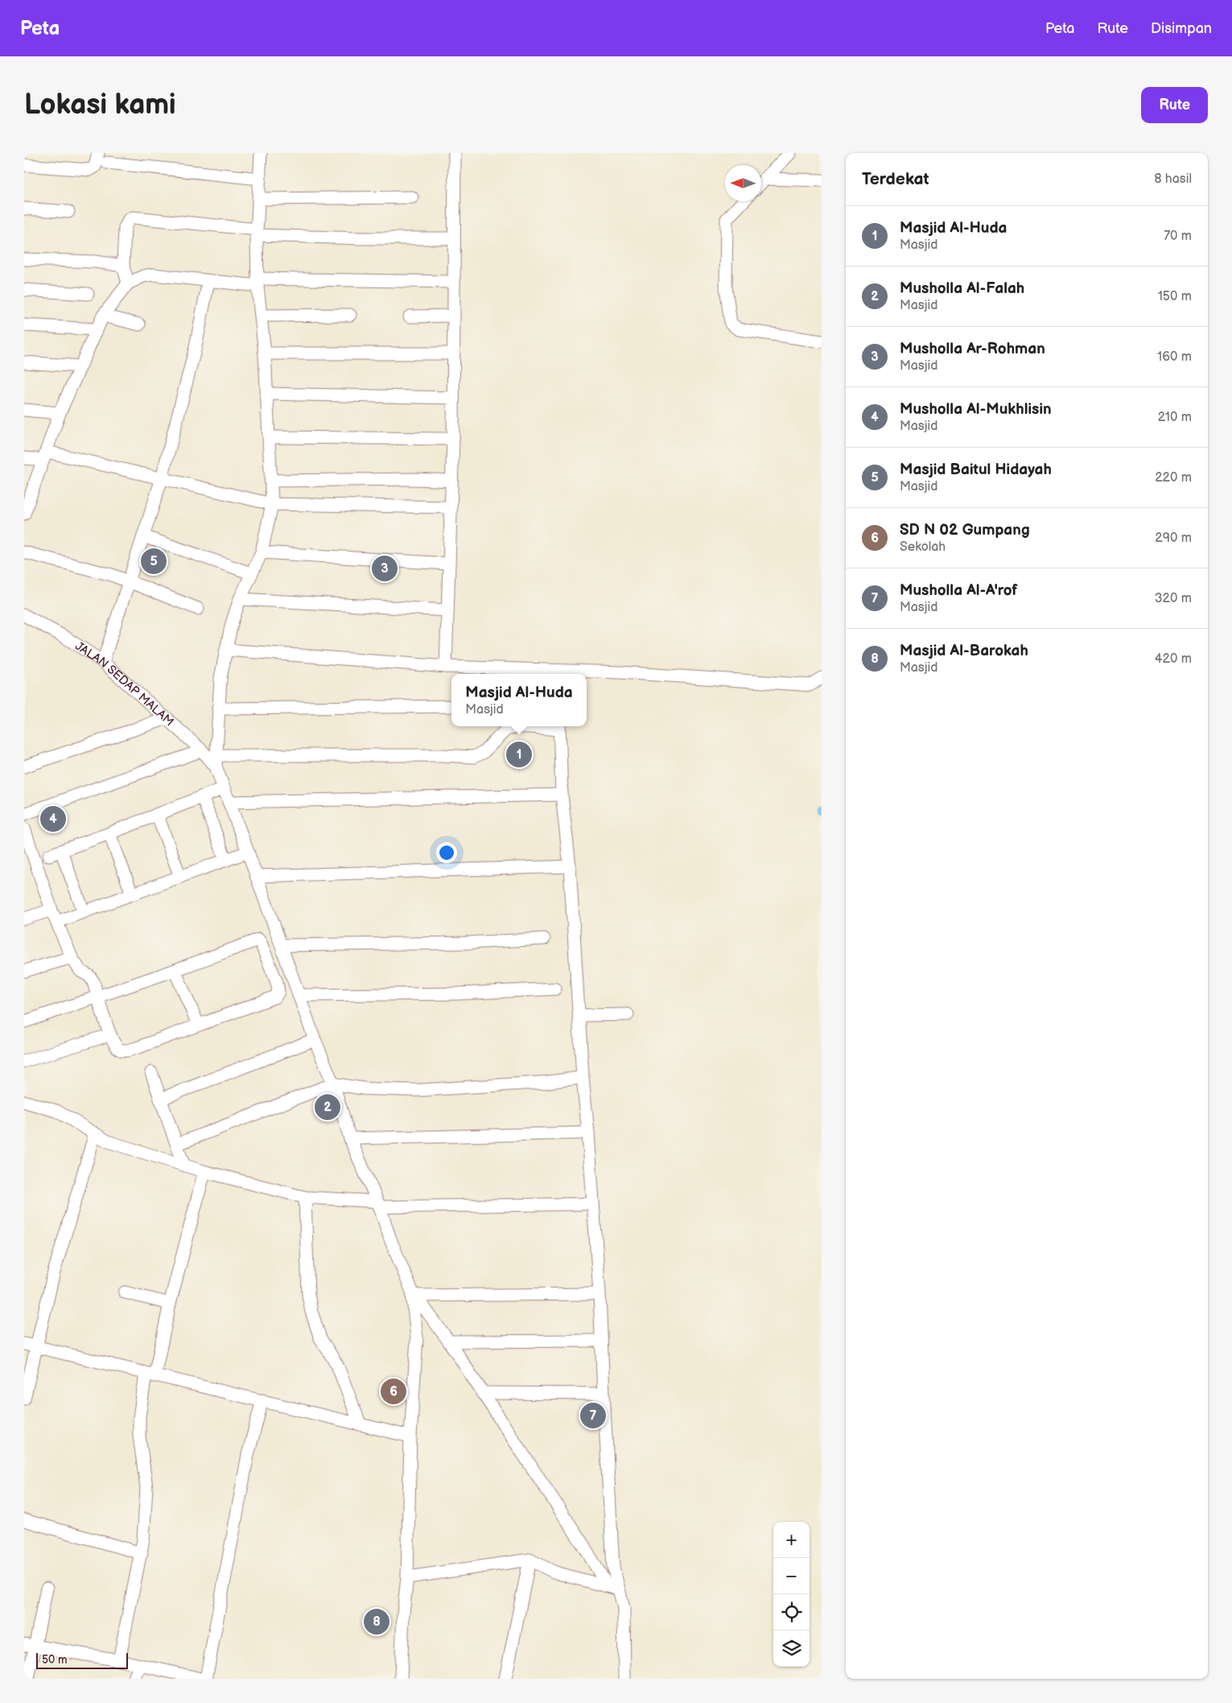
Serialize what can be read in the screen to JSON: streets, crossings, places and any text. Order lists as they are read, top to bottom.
{
  "streets": {
    "street": ["JALAN SEDAP MALAM"]
  },
  "scale_bar": "50 m",
  "north": "left",
  "page": {
    "header": "Peta",
    "nav": ["Peta", "Rute", "Disimpan"],
    "buttons": "Rute",
    "title": "Lokasi kami",
    "heading": ["Terdekat", "8 hasil"],
    "list": [
      {
        "mark": "1",
        "name": "Masjid Al-Huda",
        "note": "Masjid",
        "value": "70 m"
      },
      {
        "mark": "2",
        "name": "Musholla Al-Falah",
        "note": "Masjid",
        "value": "150 m"
      },
      {
        "mark": "3",
        "name": "Musholla Ar-Rohman",
        "note": "Masjid",
        "value": "160 m"
      },
      {
        "mark": "4",
        "name": "Musholla Al-Mukhlisin",
        "note": "Masjid",
        "value": "210 m"
      },
      {
        "mark": "5",
        "name": "Masjid Baitul Hidayah",
        "note": "Masjid",
        "value": "220 m"
      },
      {
        "mark": "6",
        "name": "SD N 02 Gumpang",
        "note": "Sekolah",
        "value": "290 m"
      },
      {
        "mark": "7",
        "name": "Musholla Al-A'rof",
        "note": "Masjid",
        "value": "320 m"
      },
      {
        "mark": "8",
        "name": "Masjid Al-Barokah",
        "note": "Masjid",
        "value": "420 m"
      }
    ],
    "pins": [
      "5",
      "3",
      "1",
      "4",
      "2",
      "6",
      "7",
      "8"
    ],
    "popup": ["Masjid Al-Huda", "Masjid"],
    "map_buttons": ["+", "−"],
    "scale": "50 m"
  }
}
